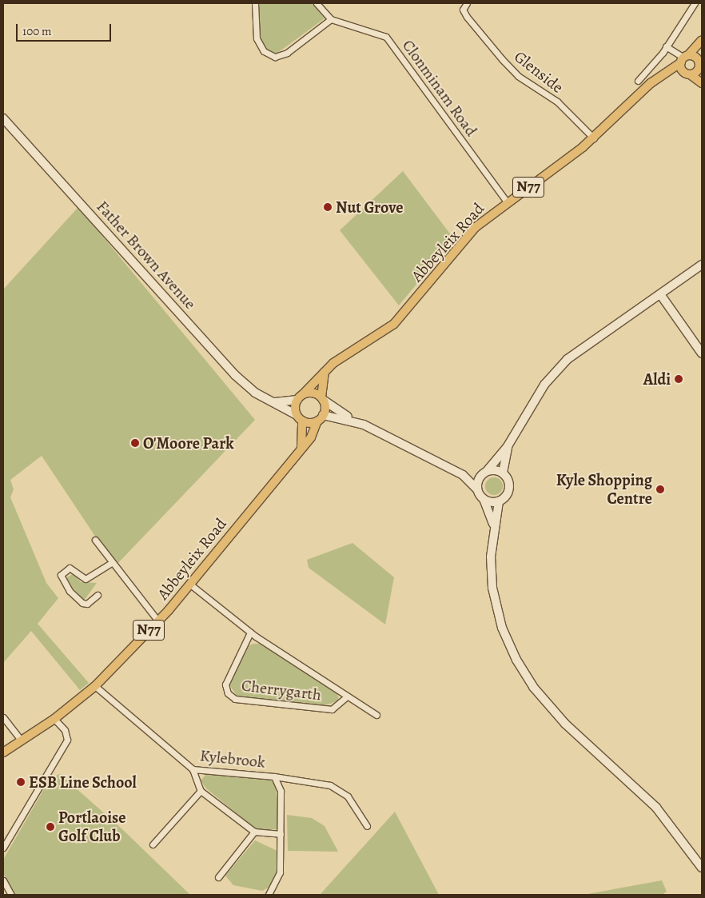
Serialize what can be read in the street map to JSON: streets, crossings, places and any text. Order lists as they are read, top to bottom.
{
  "streets": {
    "main road": ["N77", "Abbeyleix Road", "Father Brown Avenue"],
    "street": [
      "Glenside",
      "Clonminam Road",
      "Cherrygarth",
      "Kylebrook"
    ]
  },
  "crossings": [
    ["Glenside", "Abbeyleix Road"],
    ["Clonminam Road", "Abbeyleix Road"],
    ["N77", "Abbeyleix Road"],
    ["Abbeyleix Road", "Cherrygarth"],
    ["Abbeyleix Road", "Kylebrook"]
  ],
  "places": [
    "Nut Grove",
    "Aldi",
    "O'Moore Park",
    "Kyle Shopping Centre",
    "ESB Line School",
    "Portlaoise Golf Club"
  ],
  "scale_bar": "100 m"
}
